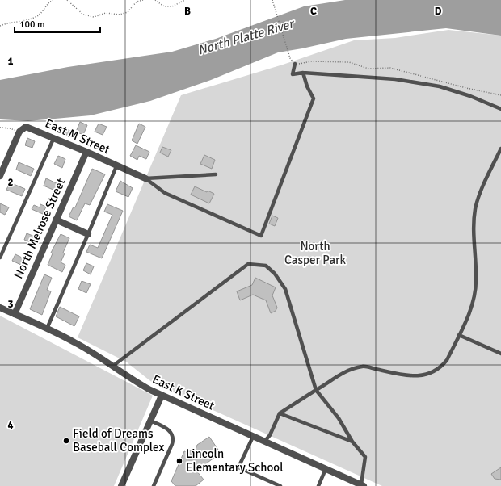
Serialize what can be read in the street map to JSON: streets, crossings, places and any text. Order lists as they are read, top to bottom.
{
  "streets": {
    "street": ["East M Street", "North Melrose Street", "East K Street"]
  },
  "crossings": [
    ["East M Street", "North Melrose Street"],
    ["North Melrose Street", "East K Street"]
  ],
  "water": ["North Platte River"],
  "parks": ["North Casper Park"],
  "places": ["Field of Dreams Baseball Complex", "Lincoln Elementary School"],
  "scale_bar": "100 m",
  "grid": {
    "columns": ["B", "C", "D"],
    "rows": [
      "1",
      "2",
      "3",
      "4"
    ]
  }
}
